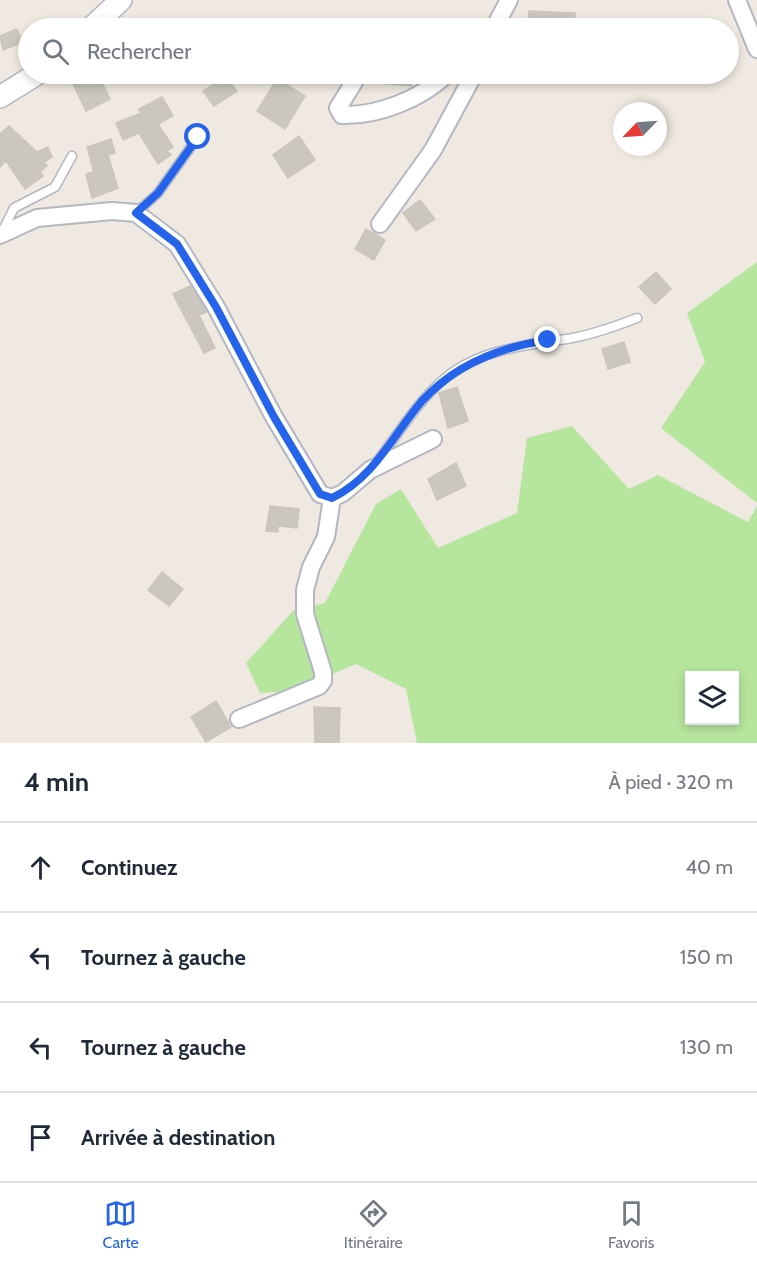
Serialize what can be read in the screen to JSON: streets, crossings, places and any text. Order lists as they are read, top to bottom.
{
  "north": "bottom left",
  "page": {
    "search": "Rechercher",
    "heading": ["4 min", "À pied · 320 m"],
    "list": [
      ["Continuez", "40 m"],
      ["Tournez à gauche", "150 m"],
      ["Tournez à gauche", "130 m"],
      "Arrivée à destination"
    ],
    "nav": ["Carte", "Itinéraire", "Favoris"]
  }
}
